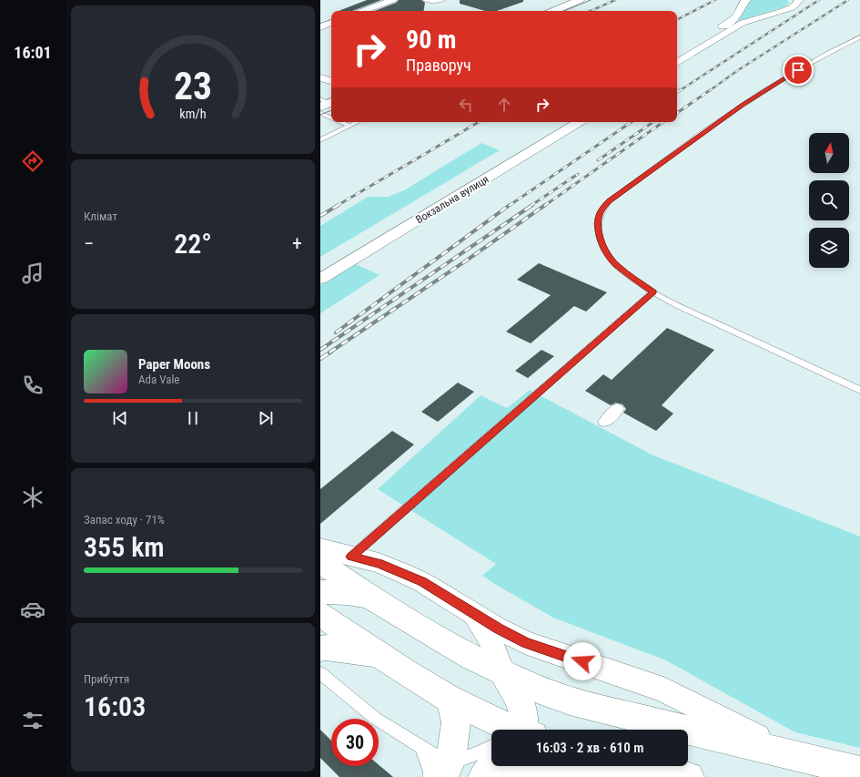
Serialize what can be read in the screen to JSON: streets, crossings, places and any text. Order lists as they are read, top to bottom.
{
  "streets": {
    "street": ["Вокзальна вулиця"]
  },
  "north": "top",
  "page": {
    "tabs": "16:01",
    "turn": ["90 m", "Праворуч"],
    "tile": [
      "Клімат",
      ["Запас ходу · 71%", "355 km"],
      ["Прибуття", "16:03"]
    ],
    "heat": ["−", "22°", "+"],
    "song": ["Paper Moons", "Ada Vale"],
    "limit": "30",
    "trip": "16:03 · 2 хв · 610 m",
    "gauge": ["23", "km/h"]
  }
}
